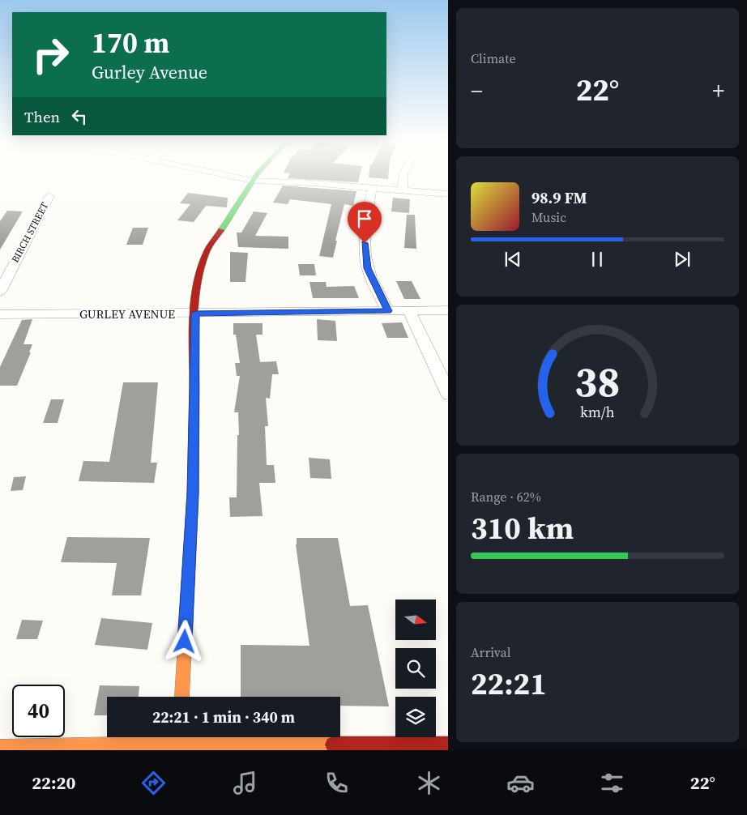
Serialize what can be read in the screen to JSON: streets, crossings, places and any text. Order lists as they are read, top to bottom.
{
  "streets": {
    "street": ["BIRCH STREET", "GURLEY AVENUE"]
  },
  "north": "right",
  "page": {
    "tile": [
      "Climate",
      ["Range · 62%", "310 km"],
      ["Arrival", "22:21"]
    ],
    "turn": ["170 m", "Gurley Avenue"],
    "heat": ["−", "22°", "+"],
    "then": "Then",
    "song": ["98.9 FM", "Music"],
    "limit": "40",
    "trip": "22:21 · 1 min · 340 m",
    "tabs": ["22:20", "22°"],
    "gauge": ["38", "km/h"]
  }
}
